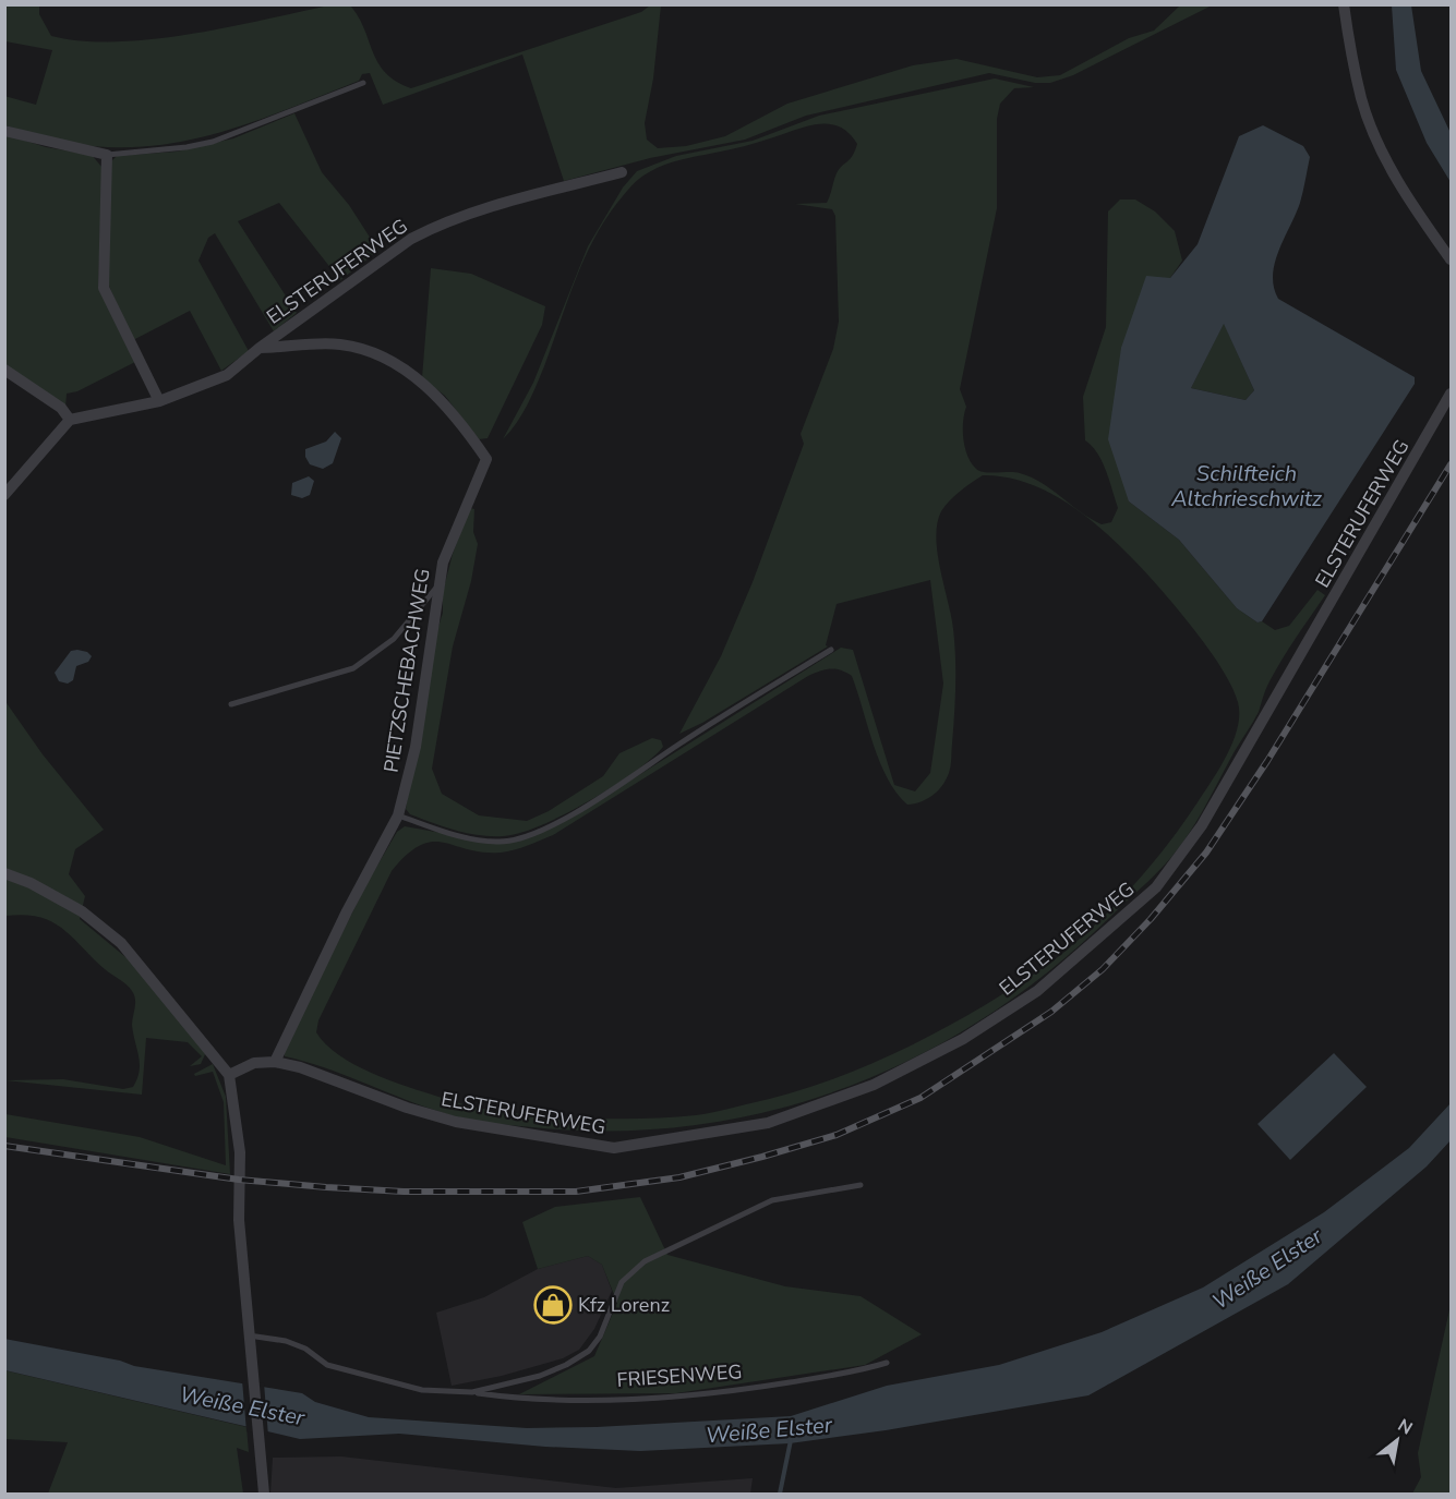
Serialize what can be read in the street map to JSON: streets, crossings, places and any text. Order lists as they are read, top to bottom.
{
  "streets": {
    "street": ["ELSTERUFERWEG", "PIETZSCHEBACHWEG"],
    "lane": ["FRIESENWEG"]
  },
  "crossings": [
    ["ELSTERUFERWEG", "PIETZSCHEBACHWEG"]
  ],
  "water": ["Schilfteich Altchrieschwitz", "Weiße Elster"],
  "places": {
    "shop": ["Kfz Lorenz"]
  },
  "north": "top right"
}
